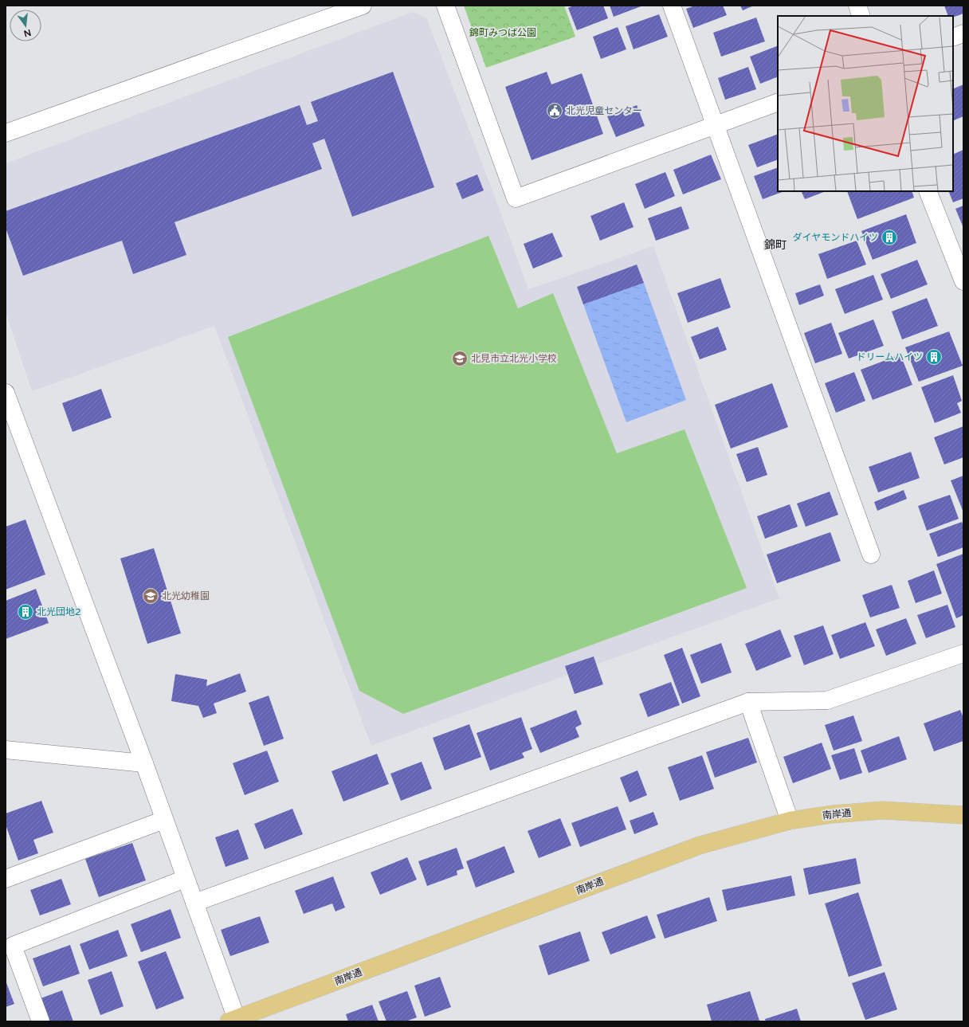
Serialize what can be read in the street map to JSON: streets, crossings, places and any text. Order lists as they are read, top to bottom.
{
  "streets": {
    "main road": ["南岸通"]
  },
  "districts": ["錦町"],
  "parks": ["錦町みつば公園"],
  "places": {
    "public building": ["北光児童センター"],
    "building": ["ダイヤモンドハイツ", "ドリームハイツ", "北光団地2"],
    "school or university": ["北見市立北光小学校", "北光幼稚園"]
  },
  "north": "bottom"
}
